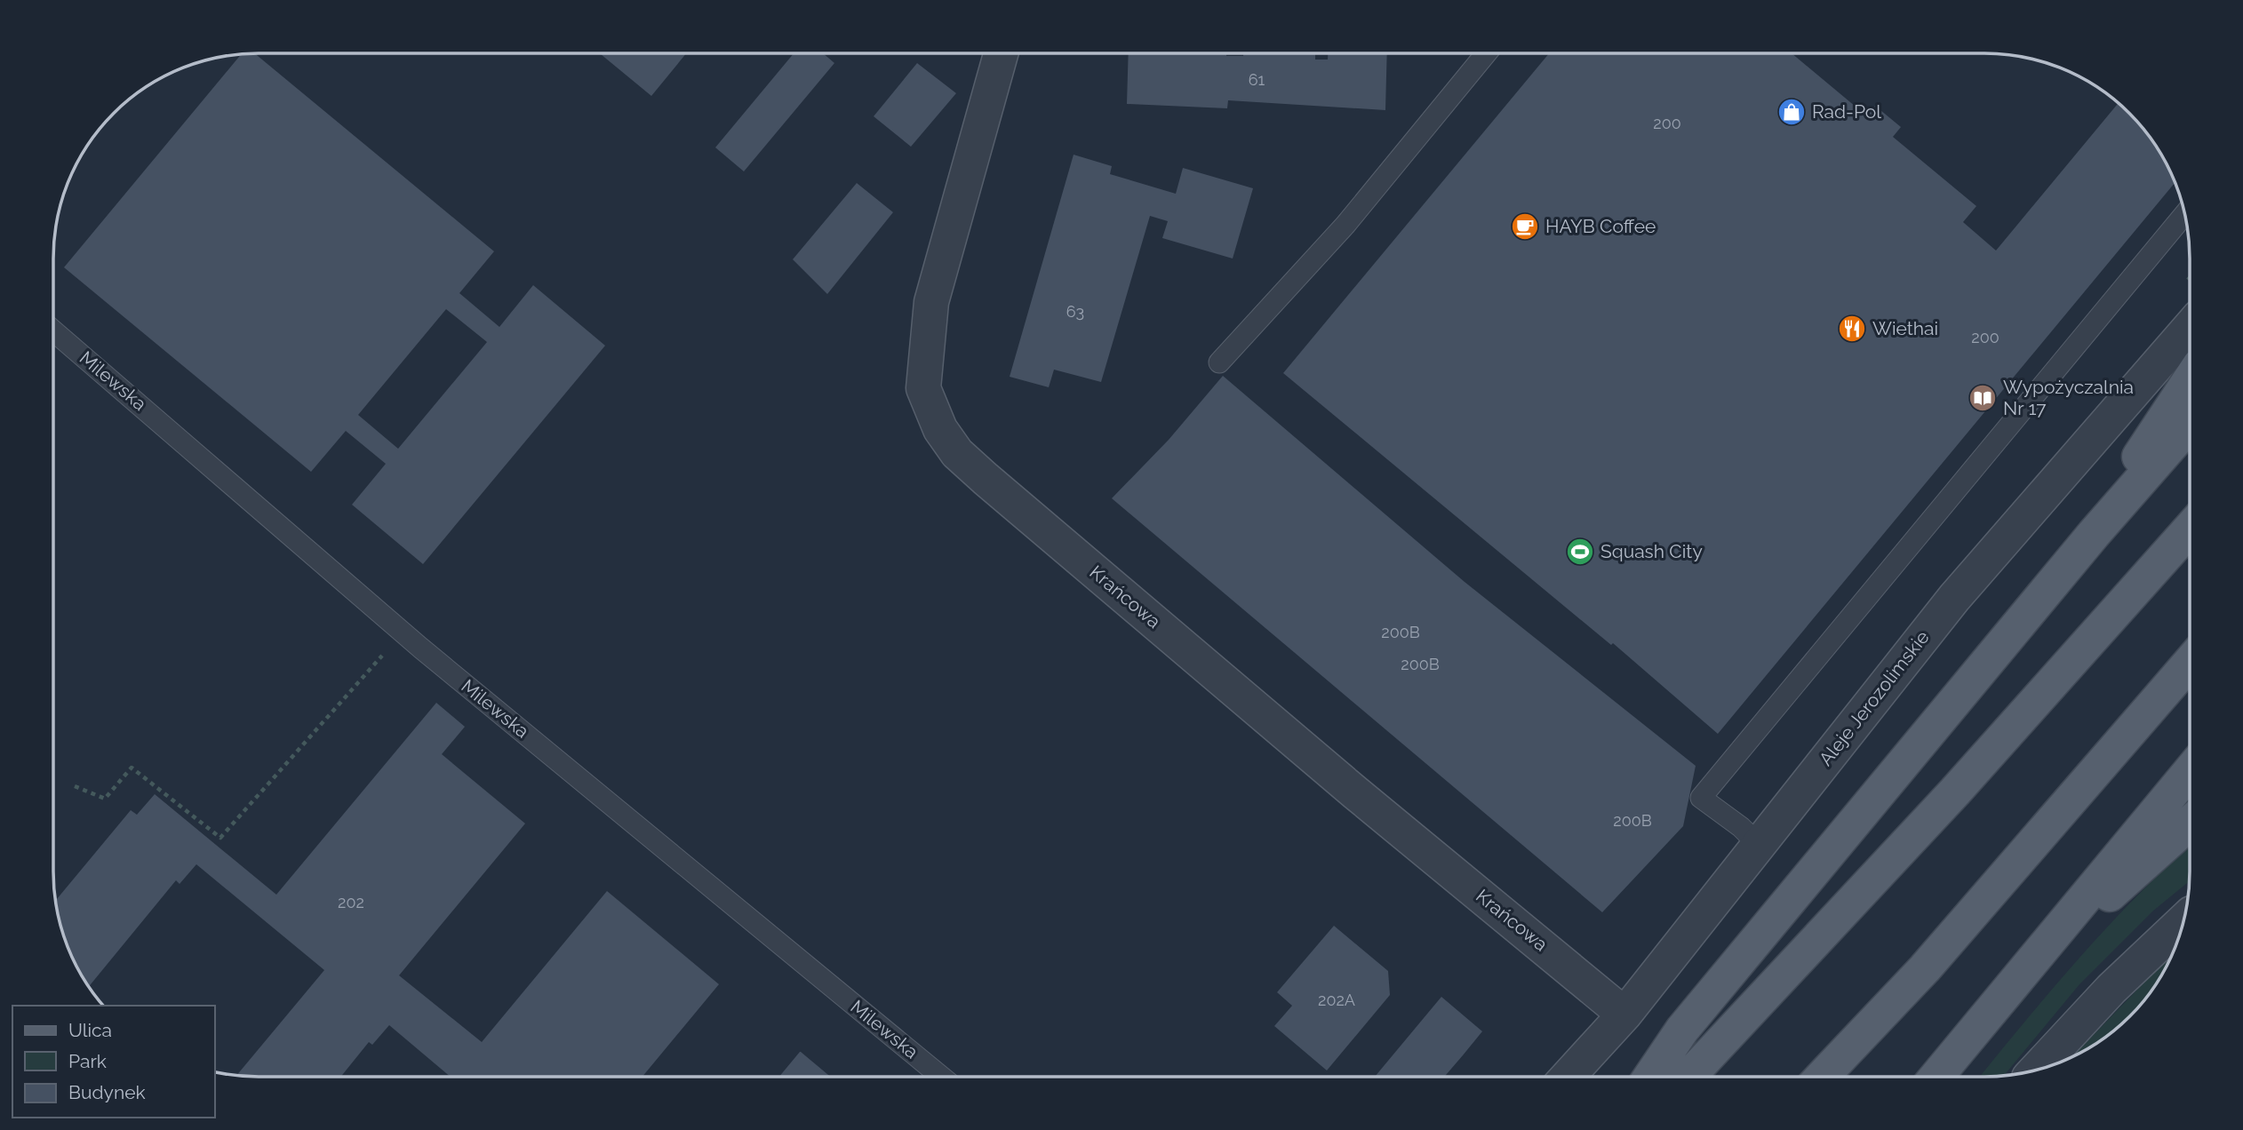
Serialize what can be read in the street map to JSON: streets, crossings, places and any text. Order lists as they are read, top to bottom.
{
  "streets": {
    "street": ["Krańcowa", "Aleje Jerozolimskie"],
    "lane": ["Milewska"]
  },
  "crossings": [
    ["Krańcowa", "Aleje Jerozolimskie"]
  ],
  "places": {
    "shop": ["Rad-Pol"],
    "cafe": ["HAYB Coffee"],
    "restaurant": ["Wiethai"],
    "library": ["Wypożyczalnia Nr 17"],
    "sports": ["Squash City"]
  },
  "house_numbers": [
    "61",
    "200",
    "63",
    "200",
    "200B",
    "200B",
    "200B",
    "202",
    "202A"
  ],
  "legend": ["Ulica", "Park", "Budynek"]
}
